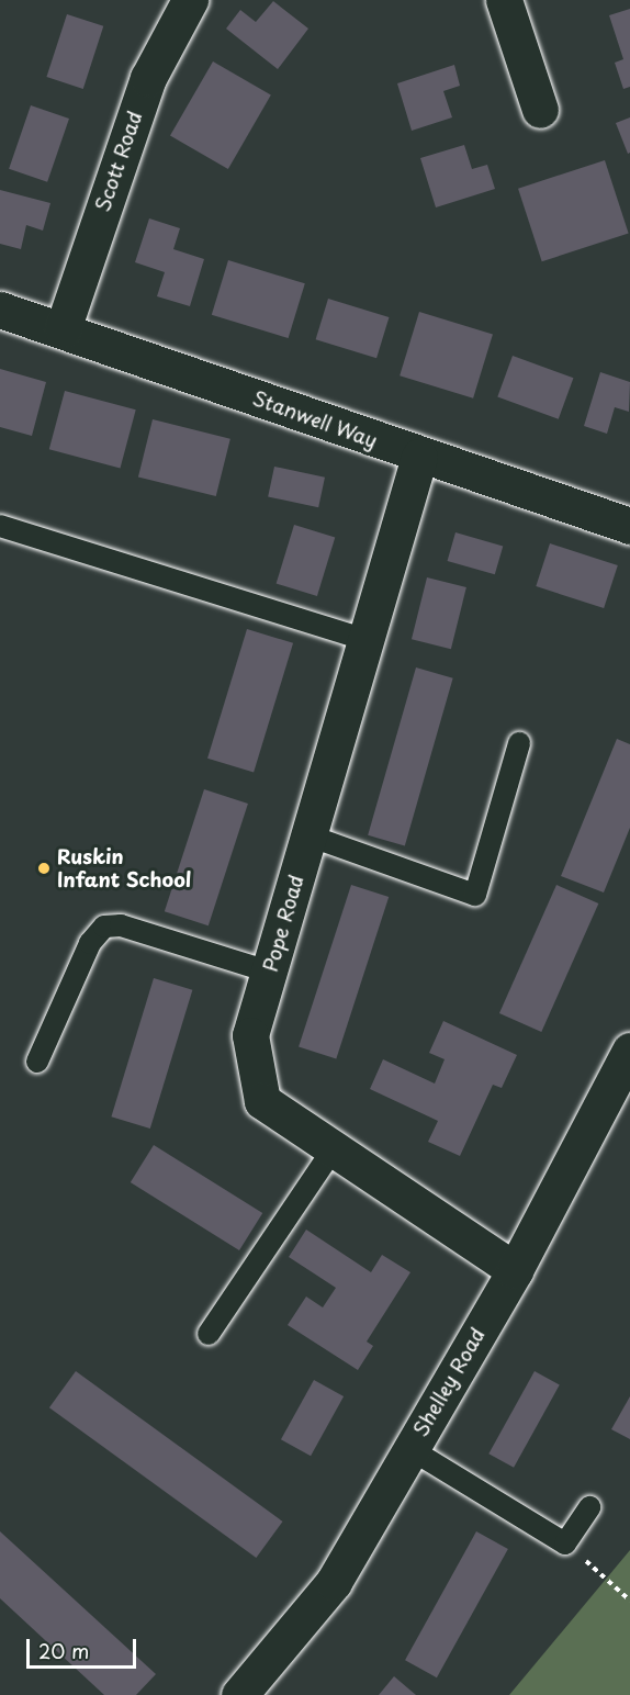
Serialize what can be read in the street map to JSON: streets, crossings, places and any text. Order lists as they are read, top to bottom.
{
  "streets": {
    "street": [
      "Scott Road",
      "Stanwell Way",
      "Pope Road",
      "Shelley Road"
    ]
  },
  "crossings": [
    ["Scott Road", "Stanwell Way"],
    ["Stanwell Way", "Pope Road"],
    ["Pope Road", "Shelley Road"]
  ],
  "places": ["Ruskin Infant School"],
  "scale_bar": "20 m"
}
